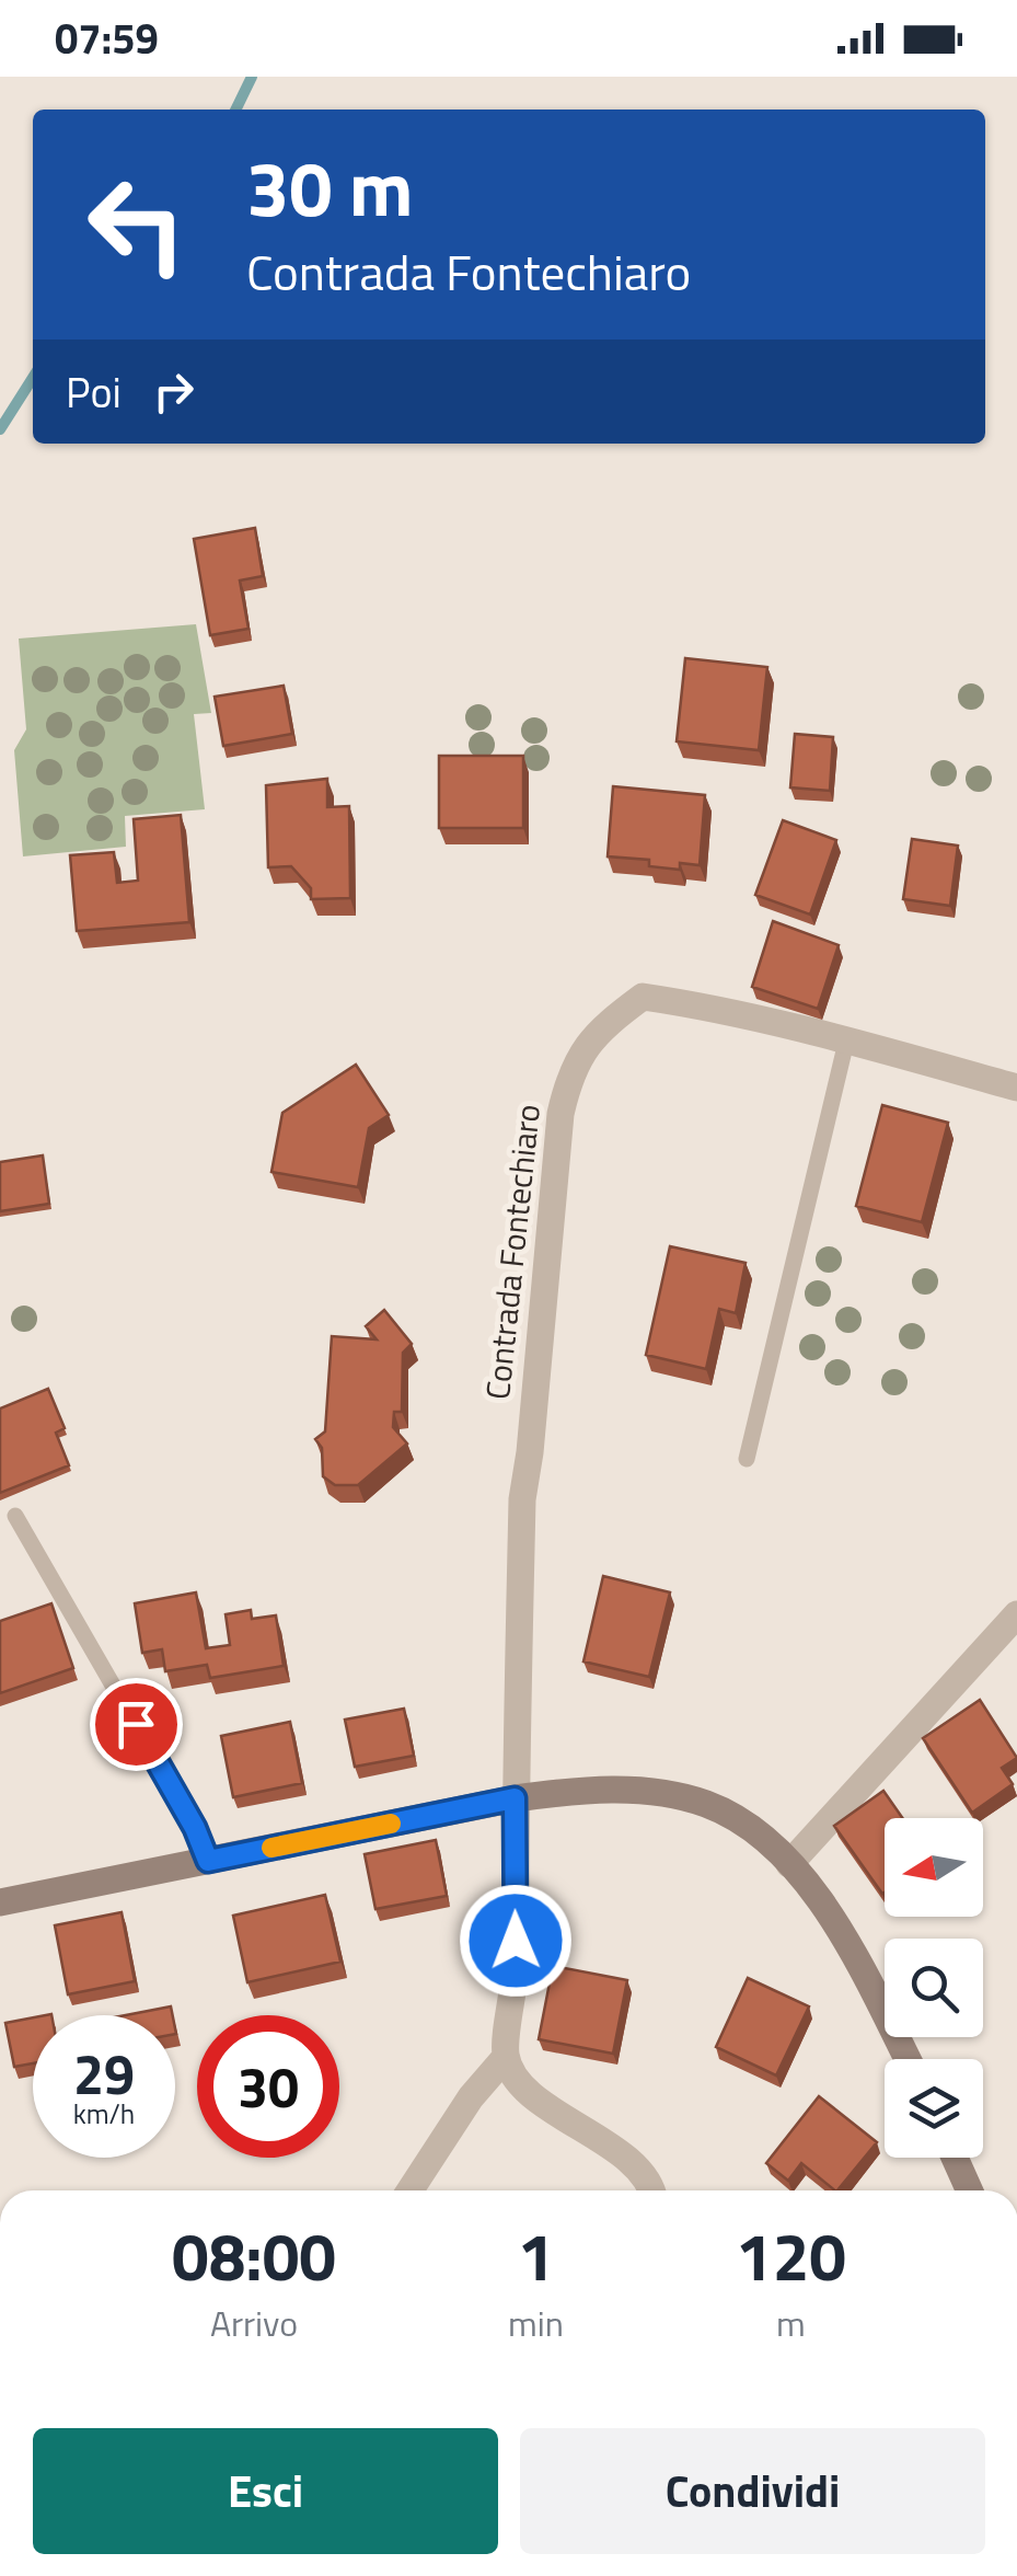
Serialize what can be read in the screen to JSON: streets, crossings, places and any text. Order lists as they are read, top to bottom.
{
  "streets": {
    "street": ["Contrada Fontechiaro"]
  },
  "north": "left",
  "page": {
    "status": "07:59",
    "turn": ["30 m", "Contrada Fontechiaro"],
    "then": "Poi",
    "speed": "29 km/h",
    "limit": "30",
    "eta": [
      "08:00",
      "Arrivo",
      "1",
      "min",
      "120",
      "m"
    ],
    "buttons": ["Esci", "Condividi"]
  }
}
